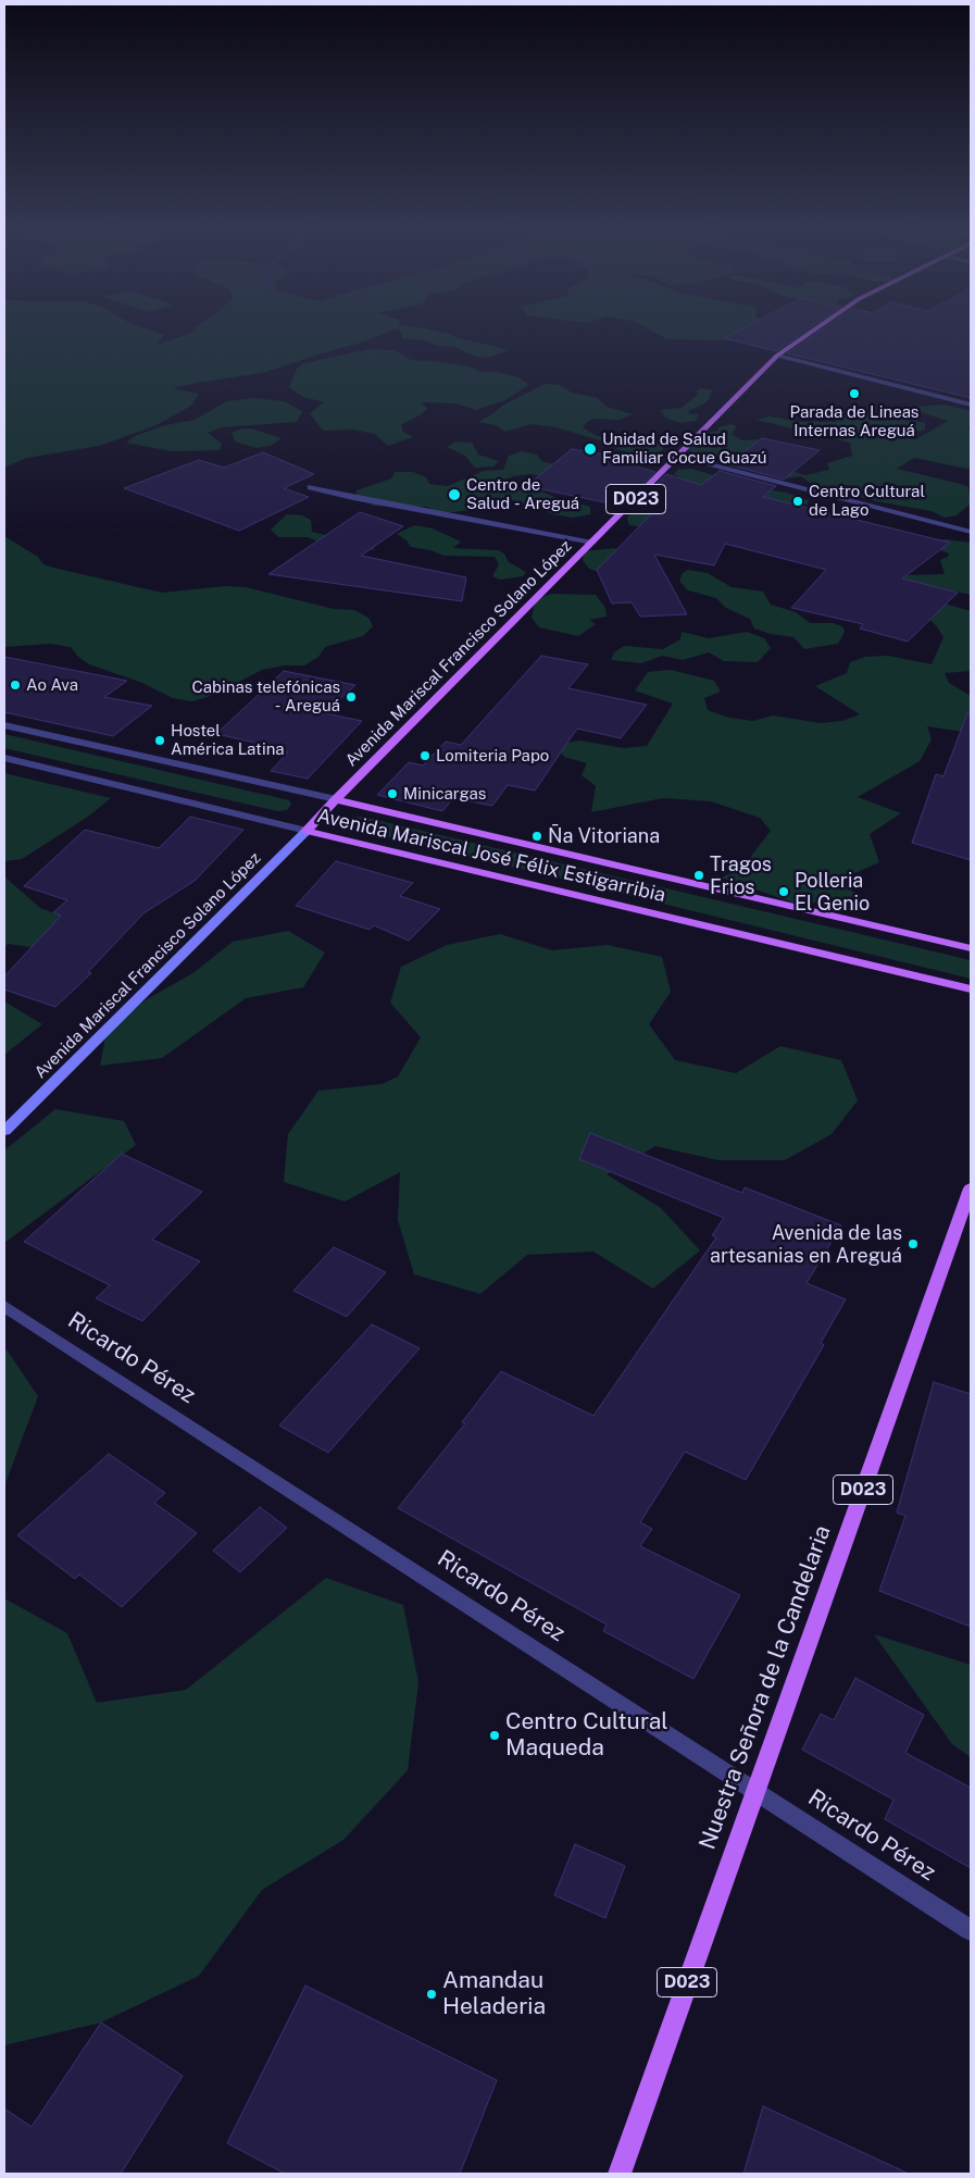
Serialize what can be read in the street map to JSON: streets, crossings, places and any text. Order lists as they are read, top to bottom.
{
  "streets": {
    "main road": [
      "D023",
      "Avenida Mariscal Francisco Solano López",
      "Avenida Mariscal José Félix Estigarribia",
      "Nuestra Señora de la Candelaria"
    ],
    "street": ["Ricardo Pérez"]
  },
  "crossings": [
    ["Avenida Mariscal Francisco Solano López", "Avenida Mariscal José Félix Estigarribia"],
    ["Ricardo Pérez", "Nuestra Señora de la Candelaria"]
  ],
  "places": [
    "Parada de Lineas Internas Areguá",
    "Unidad de Salud Familiar Cocue Guazú",
    "Centro de Salud - Areguá",
    "Centro Cultural de Lago",
    "Ao Ava",
    "Cabinas telefónicas - Areguá",
    "Hostel América Latina",
    "Lomiteria Papo",
    "Minicargas",
    "Ña Vitoriana",
    "Tragos Frios",
    "Polleria El Genio",
    "Avenida de las artesanias en Areguá",
    "Centro Cultural Maqueda",
    "Amandau Heladeria"
  ]
}
